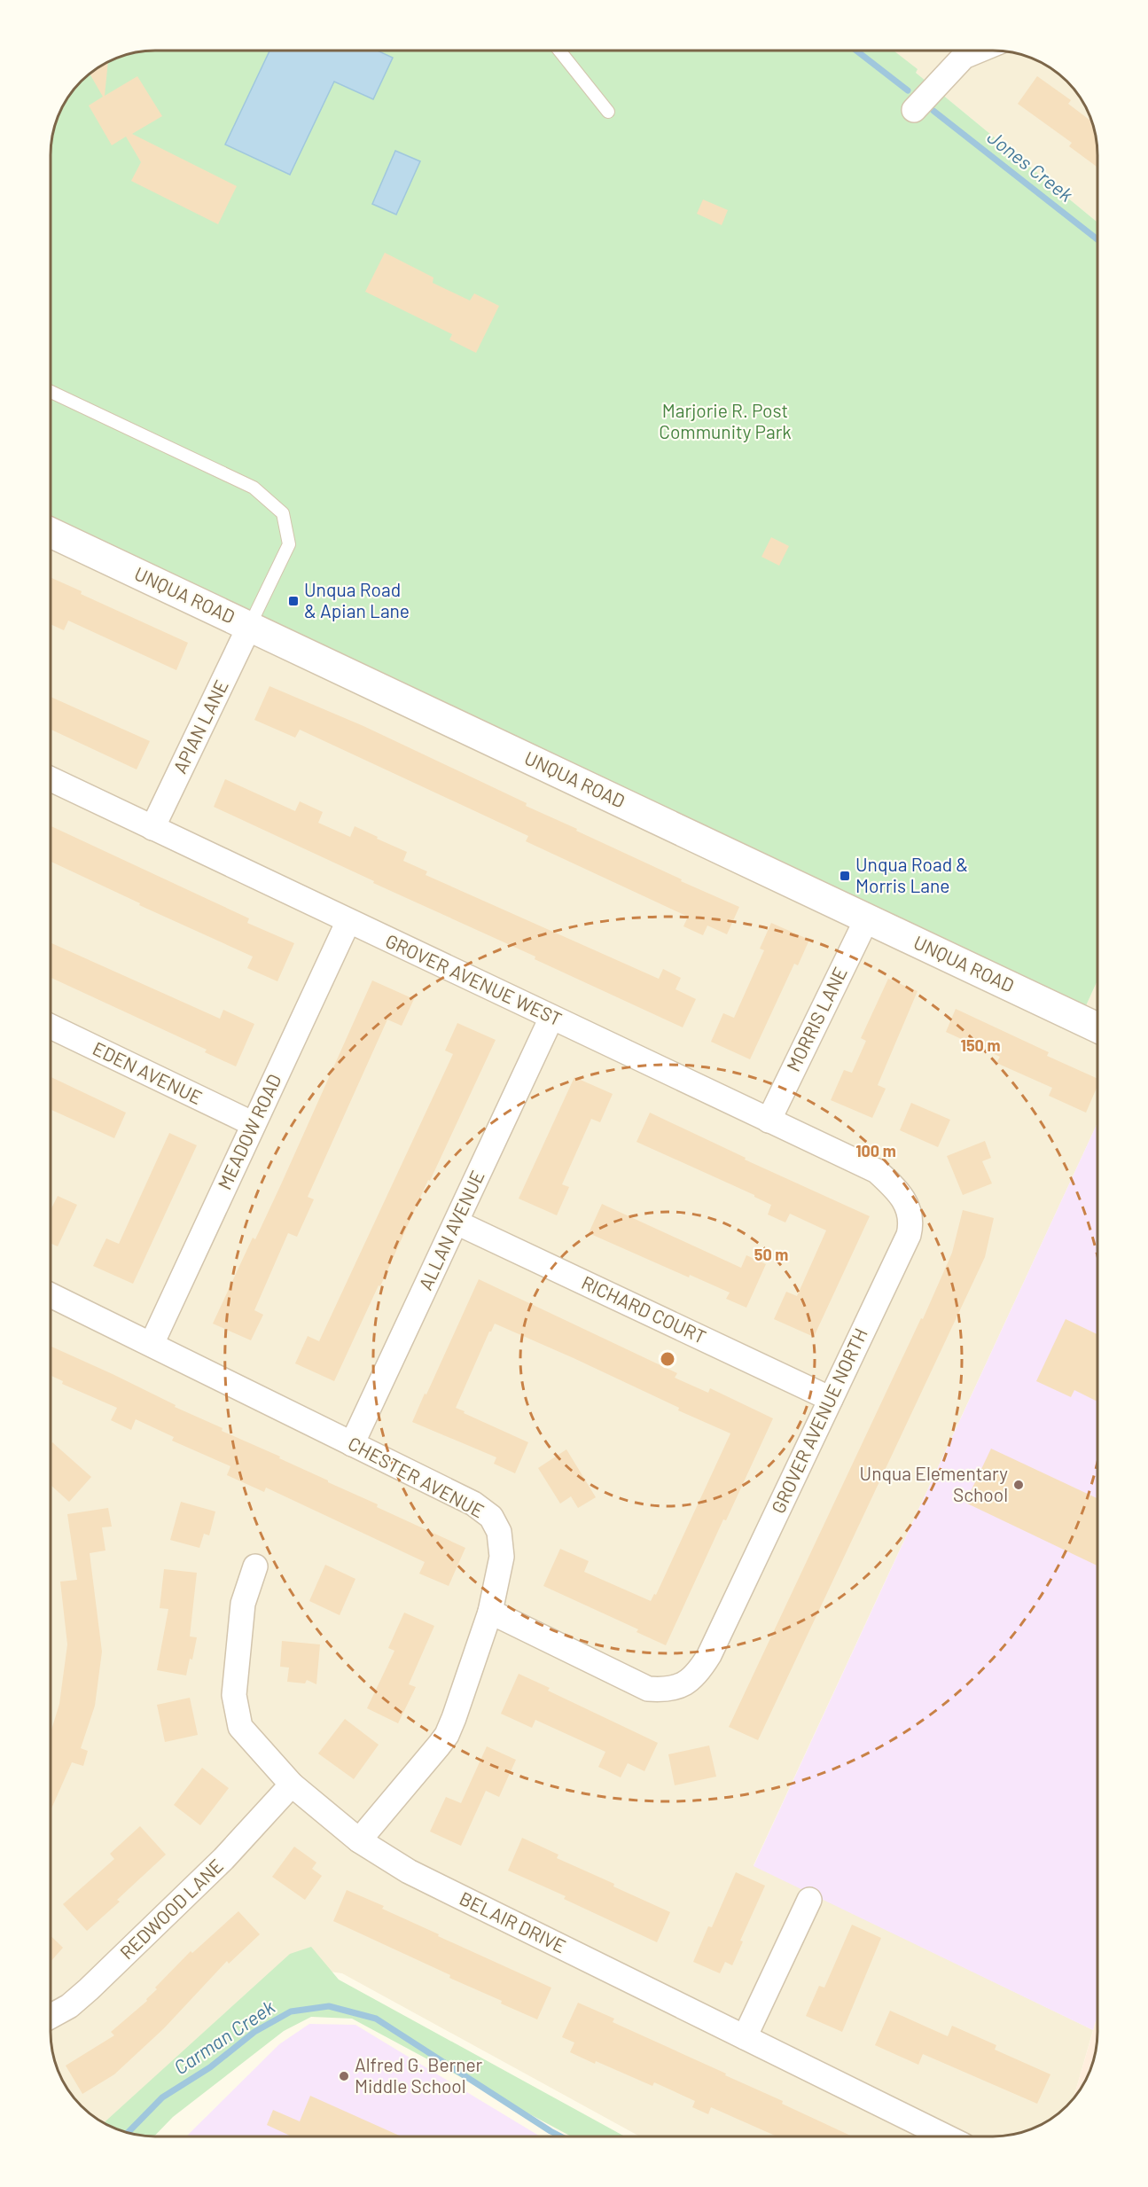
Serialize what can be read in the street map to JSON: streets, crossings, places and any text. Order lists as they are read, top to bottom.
{
  "streets": {
    "street": [
      "UNQUA ROAD",
      "APIAN LANE",
      "GROVER AVENUE WEST",
      "MORRIS LANE",
      "EDEN AVENUE",
      "MEADOW ROAD",
      "ALLAN AVENUE",
      "RICHARD COURT",
      "GROVER AVENUE NORTH",
      "CHESTER AVENUE",
      "REDWOOD LANE",
      "BELAIR DRIVE"
    ]
  },
  "crossings": [
    ["UNQUA ROAD", "APIAN LANE"],
    ["UNQUA ROAD", "MORRIS LANE"],
    ["APIAN LANE", "GROVER AVENUE WEST"],
    ["GROVER AVENUE WEST", "MORRIS LANE"],
    ["GROVER AVENUE WEST", "MEADOW ROAD"],
    ["GROVER AVENUE WEST", "ALLAN AVENUE"],
    ["GROVER AVENUE WEST", "GROVER AVENUE NORTH"],
    ["EDEN AVENUE", "MEADOW ROAD"],
    ["MEADOW ROAD", "CHESTER AVENUE"],
    ["ALLAN AVENUE", "RICHARD COURT"],
    ["ALLAN AVENUE", "CHESTER AVENUE"],
    ["RICHARD COURT", "GROVER AVENUE NORTH"],
    ["GROVER AVENUE NORTH", "CHESTER AVENUE"],
    ["CHESTER AVENUE", "BELAIR DRIVE"],
    ["REDWOOD LANE", "BELAIR DRIVE"]
  ],
  "water": ["Jones Creek", "Carman Creek"],
  "parks": ["Marjorie R. Post Community Park"],
  "places": {
    "transit": ["Unqua Road & Apian Lane", "Unqua Road & Morris Lane"],
    "other": ["Unqua Elementary School", "Alfred G. Berner Middle School"]
  },
  "rings": ["150 m", "100 m", "50 m"]
}
